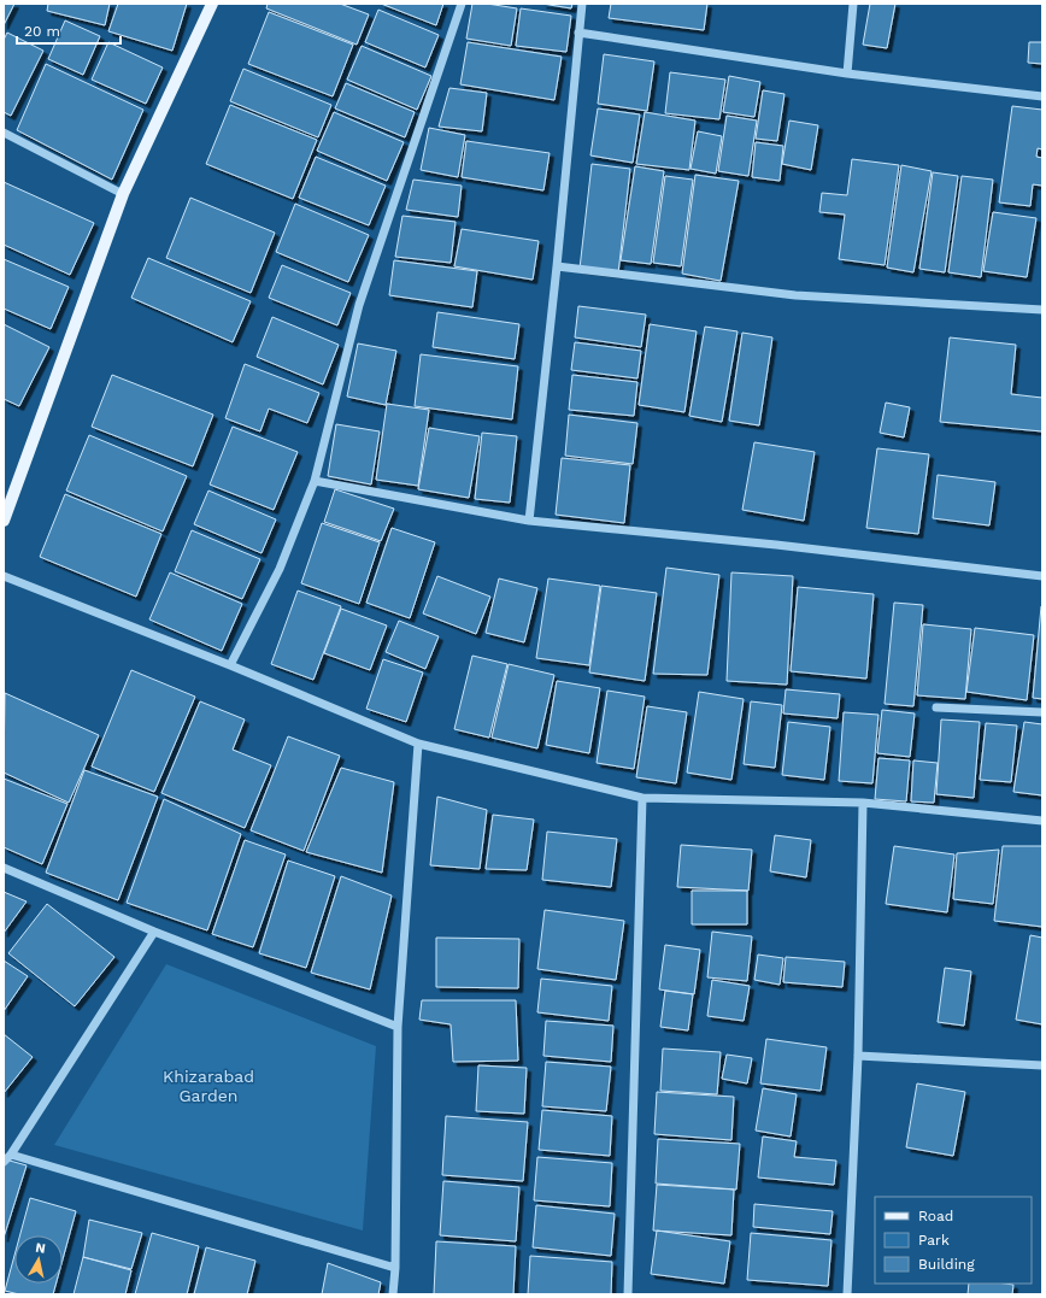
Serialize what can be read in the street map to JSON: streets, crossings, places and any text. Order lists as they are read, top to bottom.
{
  "parks": ["Khizarabad Garden"],
  "legend": ["Road", "Park", "Building"],
  "scale_bar": "20 m",
  "north": "top"
}
